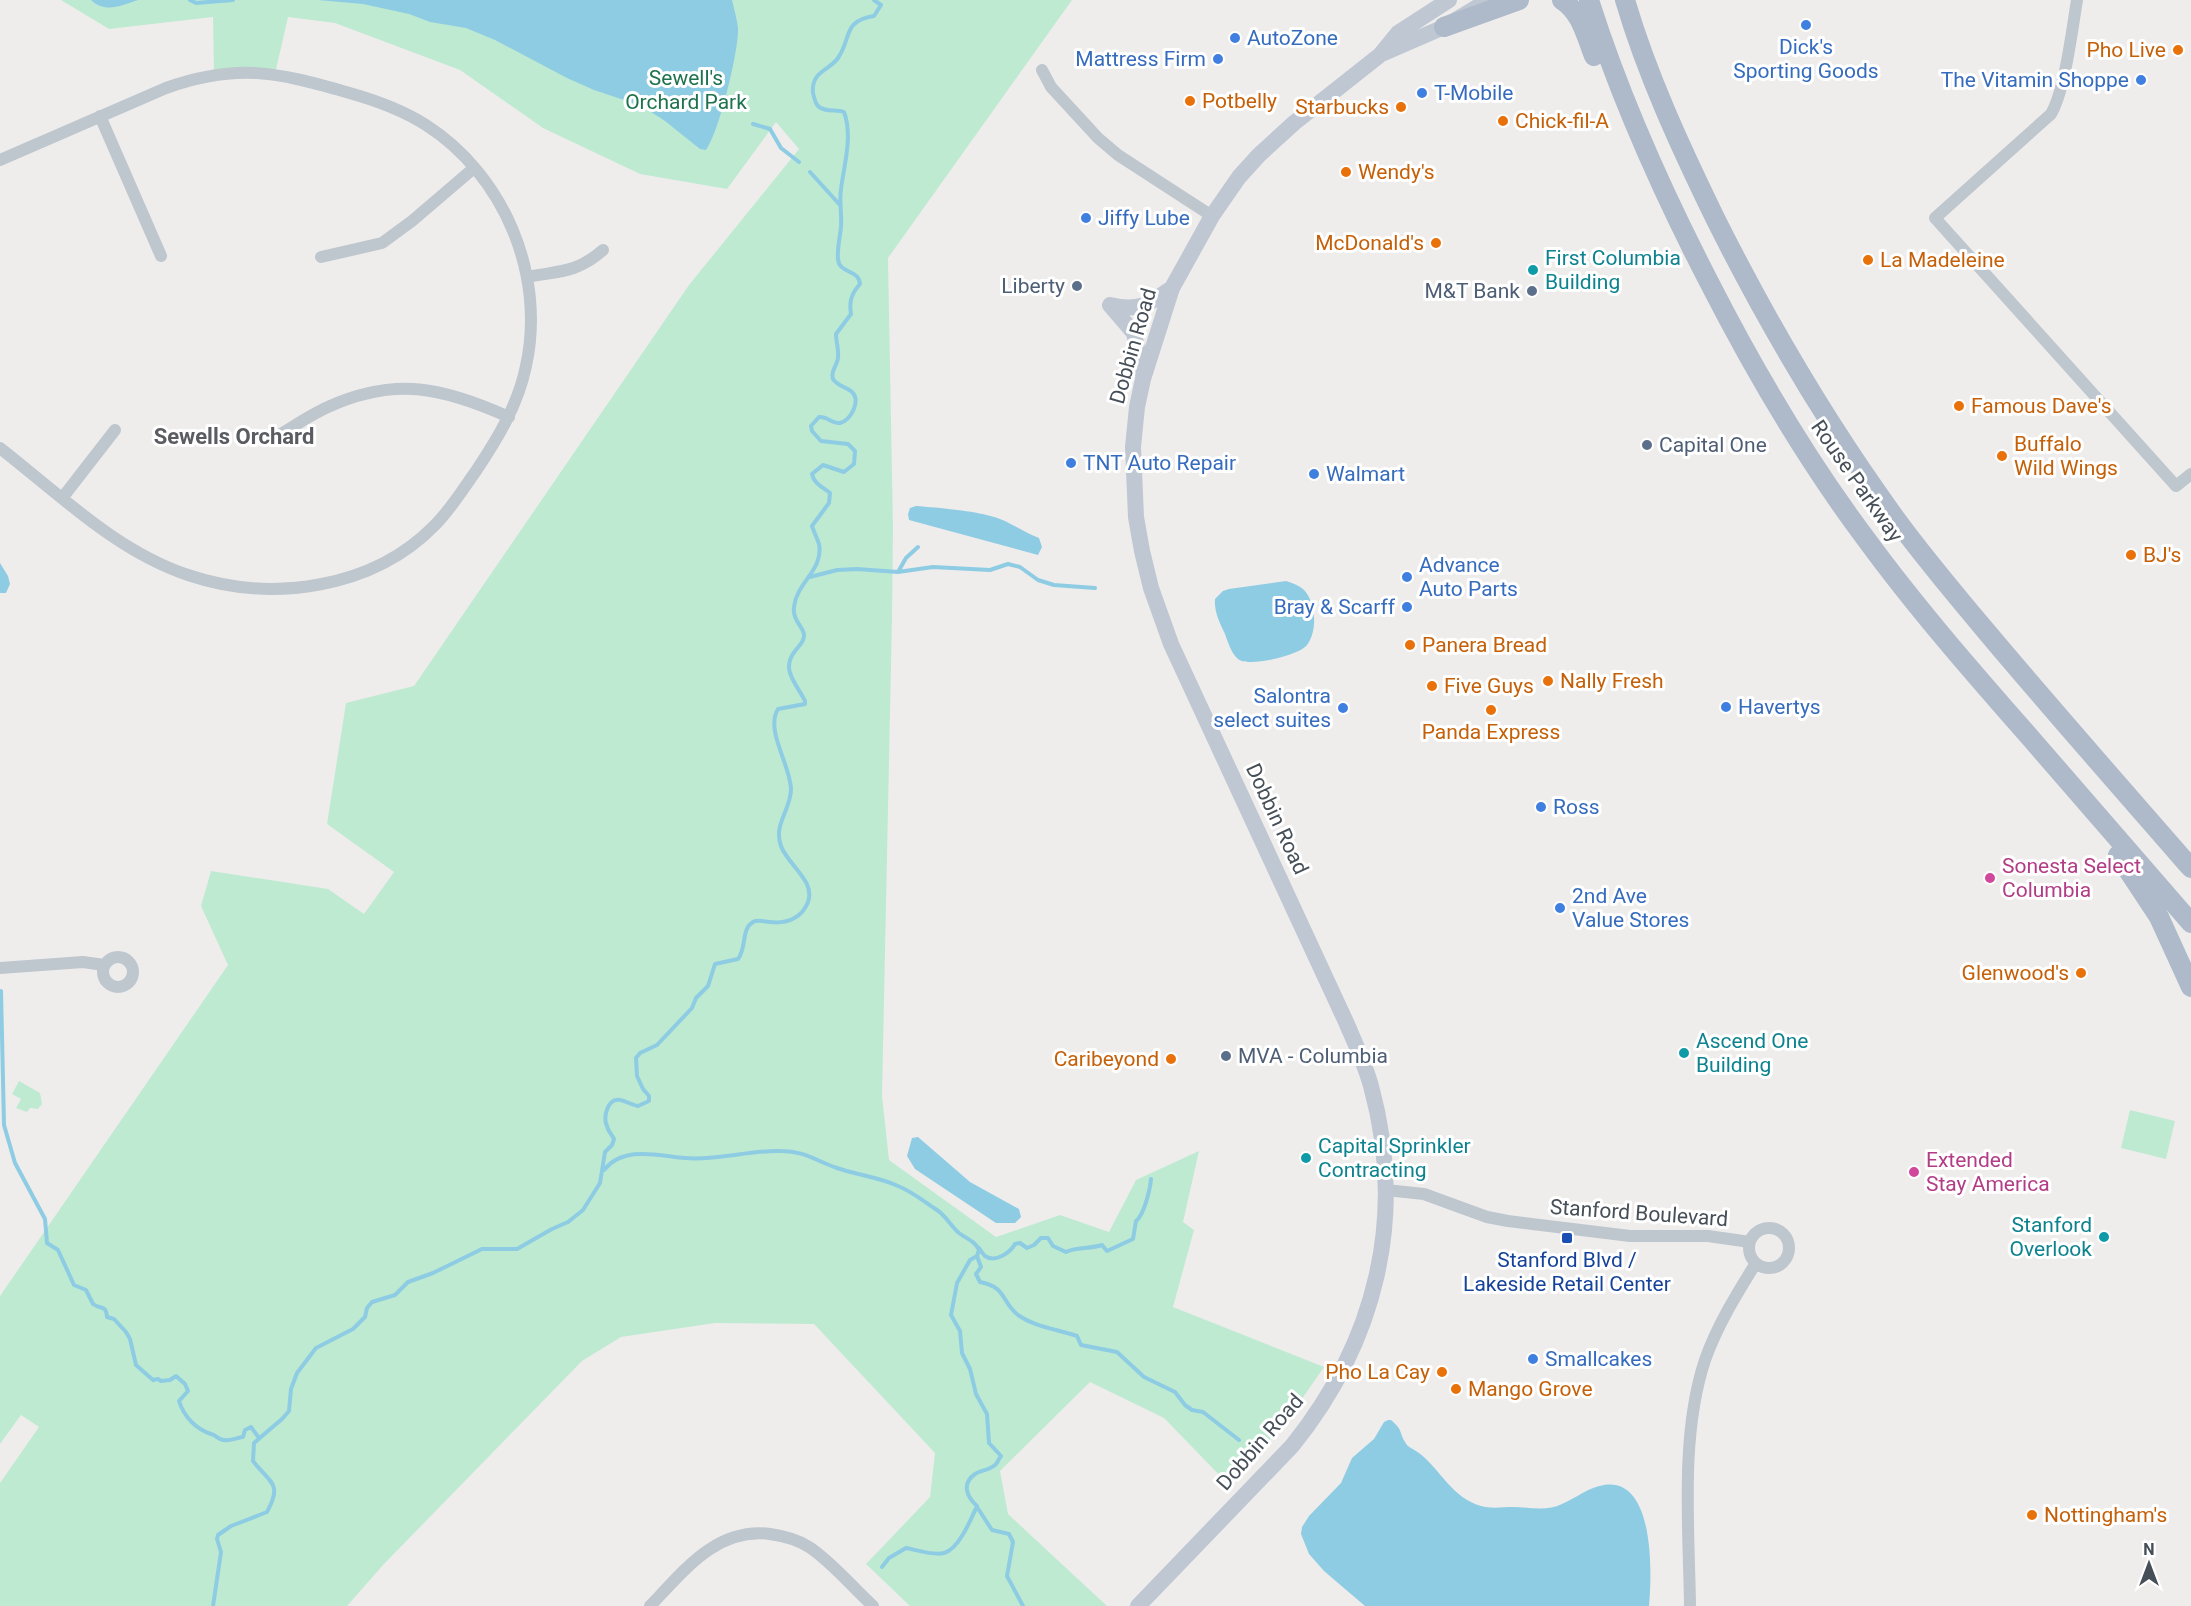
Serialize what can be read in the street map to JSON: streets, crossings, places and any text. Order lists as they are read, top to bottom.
{
  "streets": {
    "main road": ["Rouse Parkway"],
    "street": ["Dobbin Road", "Stanford Boulevard"]
  },
  "crossings": [
    ["Dobbin Road", "Stanford Boulevard"]
  ],
  "districts": ["Sewells Orchard"],
  "parks": ["Sewell's Orchard Park"],
  "places": {
    "other": [
      "Dick's Sporting Goods",
      "AutoZone",
      "Pho Live",
      "Mattress Firm",
      "The Vitamin Shoppe",
      "T-Mobile",
      "Potbelly",
      "Starbucks",
      "Chick-fil-A",
      "Wendy's",
      "Jiffy Lube",
      "McDonald's",
      "La Madeleine",
      "First Columbia Building",
      "Liberty",
      "M&T Bank",
      "Famous Dave's",
      "Capital One",
      "Buffalo Wild Wings",
      "TNT Auto Repair",
      "Walmart",
      "BJ's",
      "Advance Auto Parts",
      "Bray & Scarff",
      "Panera Bread",
      "Nally Fresh",
      "Five Guys",
      "Havertys",
      "Salontra select suites",
      "Panda Express",
      "Ross",
      "Sonesta Select Columbia",
      "2nd Ave Value Stores",
      "Glenwood's",
      "Ascend One Building",
      "MVA - Columbia",
      "Caribeyond",
      "Capital Sprinkler Contracting",
      "Extended Stay America",
      "Stanford Overlook",
      "Smallcakes",
      "Pho La Cay",
      "Mango Grove",
      "Nottingham's"
    ],
    "transit": ["Stanford Blvd / Lakeside Retail Center"]
  },
  "north": "top"
}
